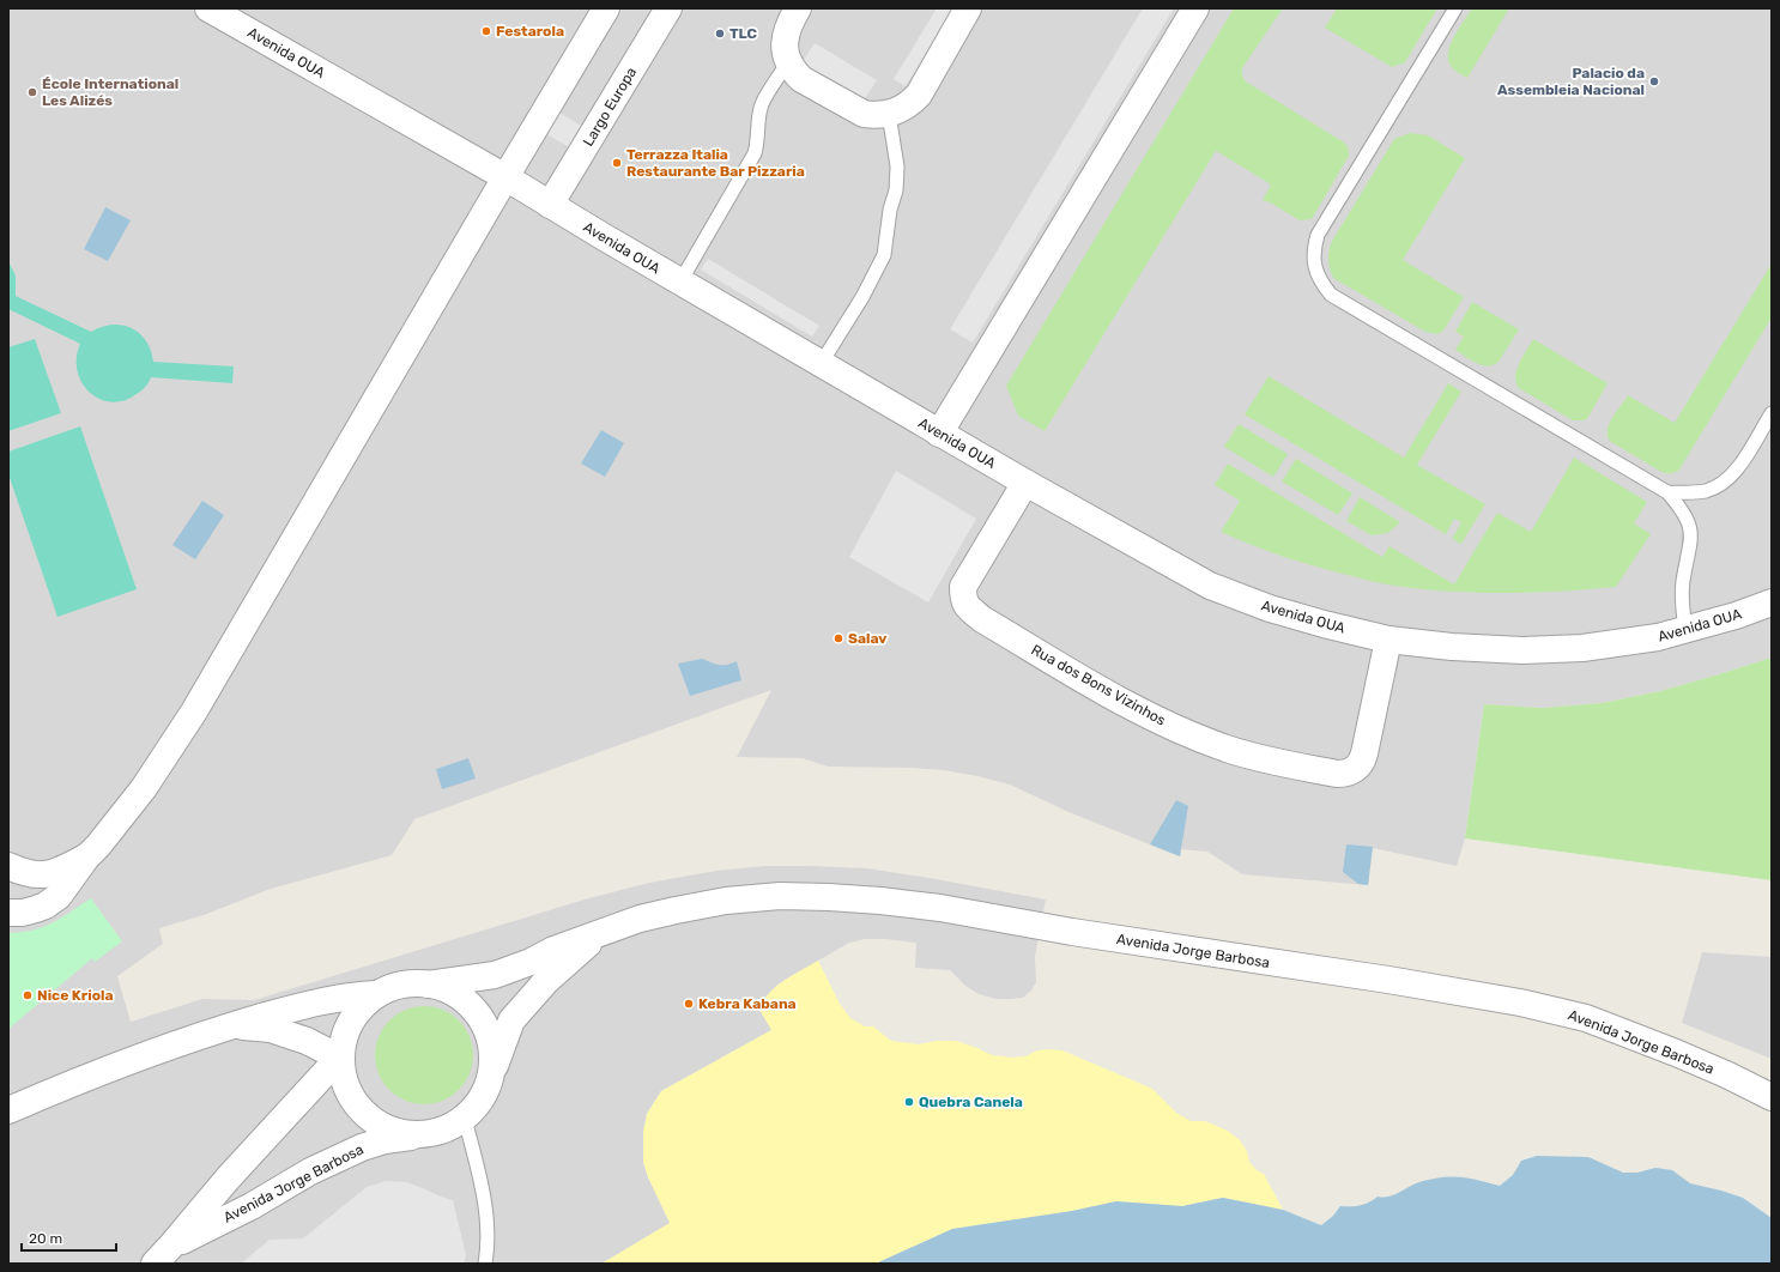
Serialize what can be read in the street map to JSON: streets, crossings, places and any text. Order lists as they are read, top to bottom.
{
  "streets": {
    "street": [
      "Avenida OUA",
      "Largo Europa",
      "Rua dos Bons Vizinhos",
      "Avenida Jorge Barbosa"
    ]
  },
  "crossings": [
    ["Avenida OUA", "Largo Europa"],
    ["Avenida OUA", "Rua dos Bons Vizinhos"]
  ],
  "places": [
    "Festarola",
    "TLC",
    "Palacio da Assembleia Nacional",
    "École International Les Alizés",
    "Terrazza Italia Restaurante Bar Pizzaria",
    "Salav",
    "Nice Kriola",
    "Kebra Kabana",
    "Quebra Canela"
  ],
  "scale_bar": "20 m"
}
